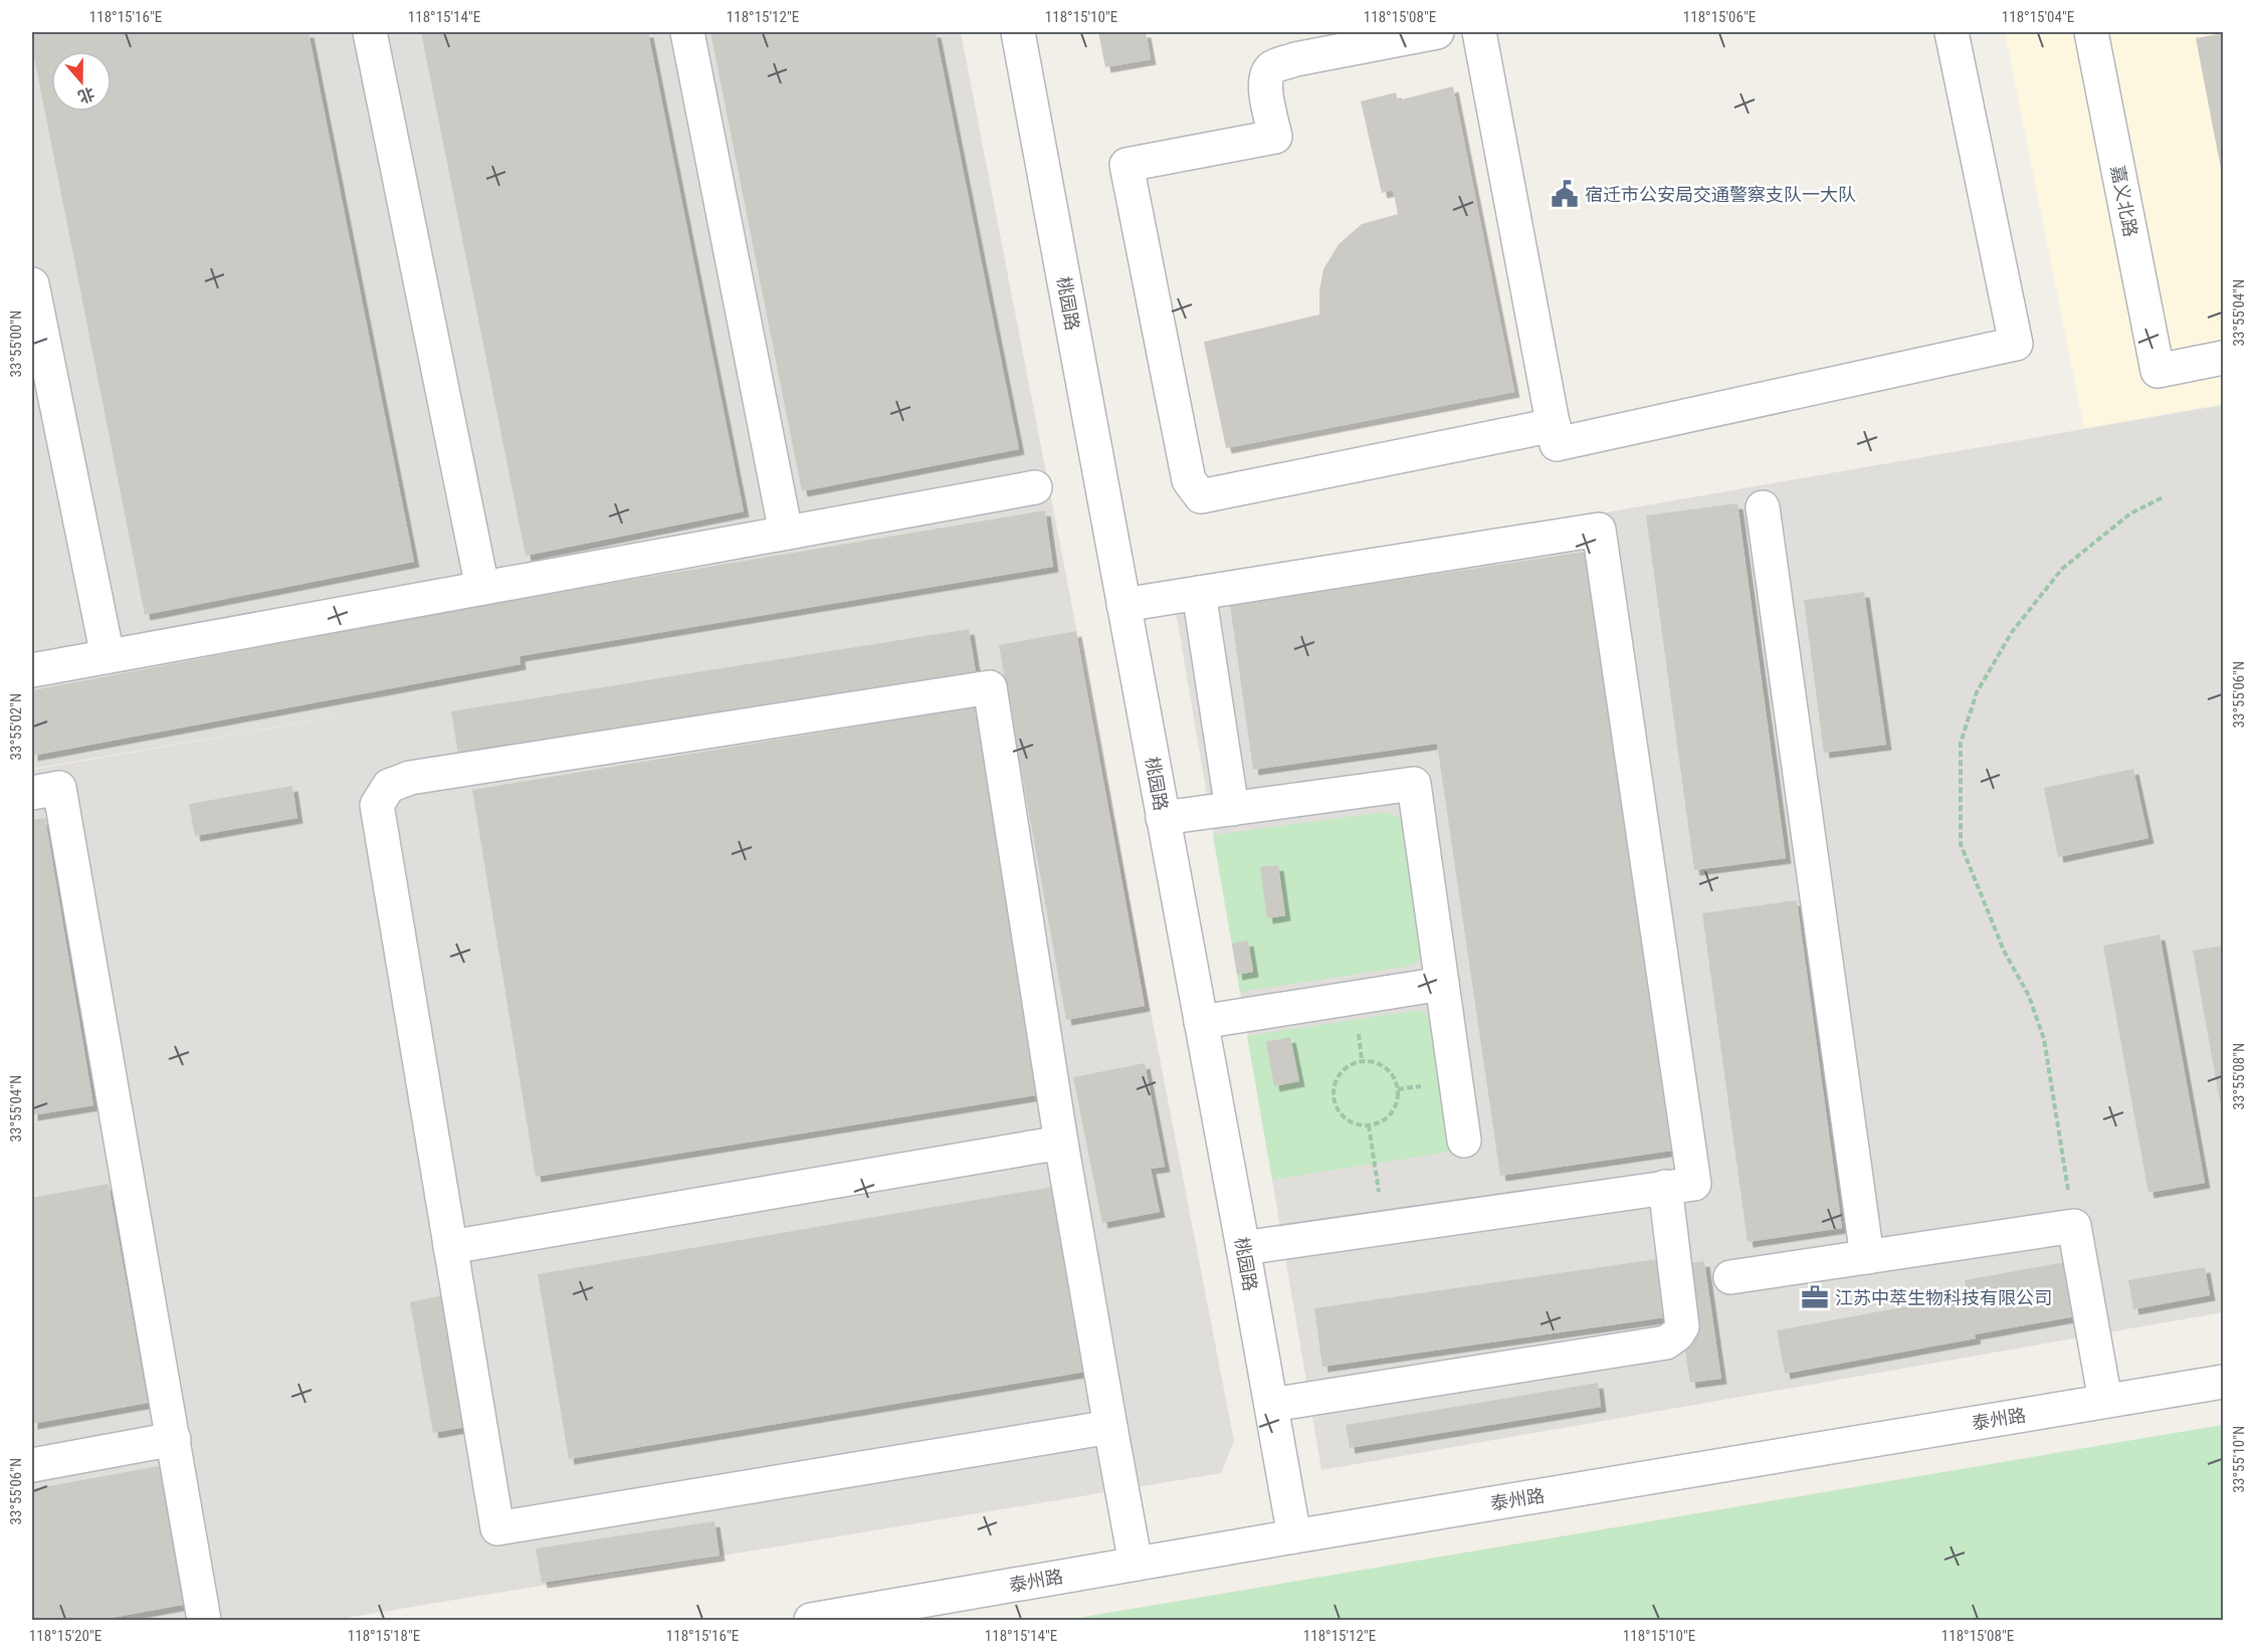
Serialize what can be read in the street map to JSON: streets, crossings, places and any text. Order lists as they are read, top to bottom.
{
  "streets": {
    "street": ["嘉义北路", "桃园路", "泰州路"]
  },
  "crossings": [
    ["桃园路", "泰州路"]
  ],
  "places": {
    "public building": ["宿迁市公安局交通警察支队一大队"],
    "office": ["江苏中萃生物科技有限公司"]
  },
  "north": "bottom",
  "coordinates": [
    "118°15'16\"E",
    "118°15'14\"E",
    "118°15'12\"E",
    "118°15'10\"E",
    "118°15'08\"E",
    "118°15'06\"E",
    "118°15'04\"E",
    "33°55'04\"N",
    "33°55'00\"N",
    "33°55'06\"N",
    "33°55'02\"N",
    "33°55'08\"N",
    "33°55'10\"N",
    "118°15'20\"E",
    "118°15'18\"E"
  ]
}
